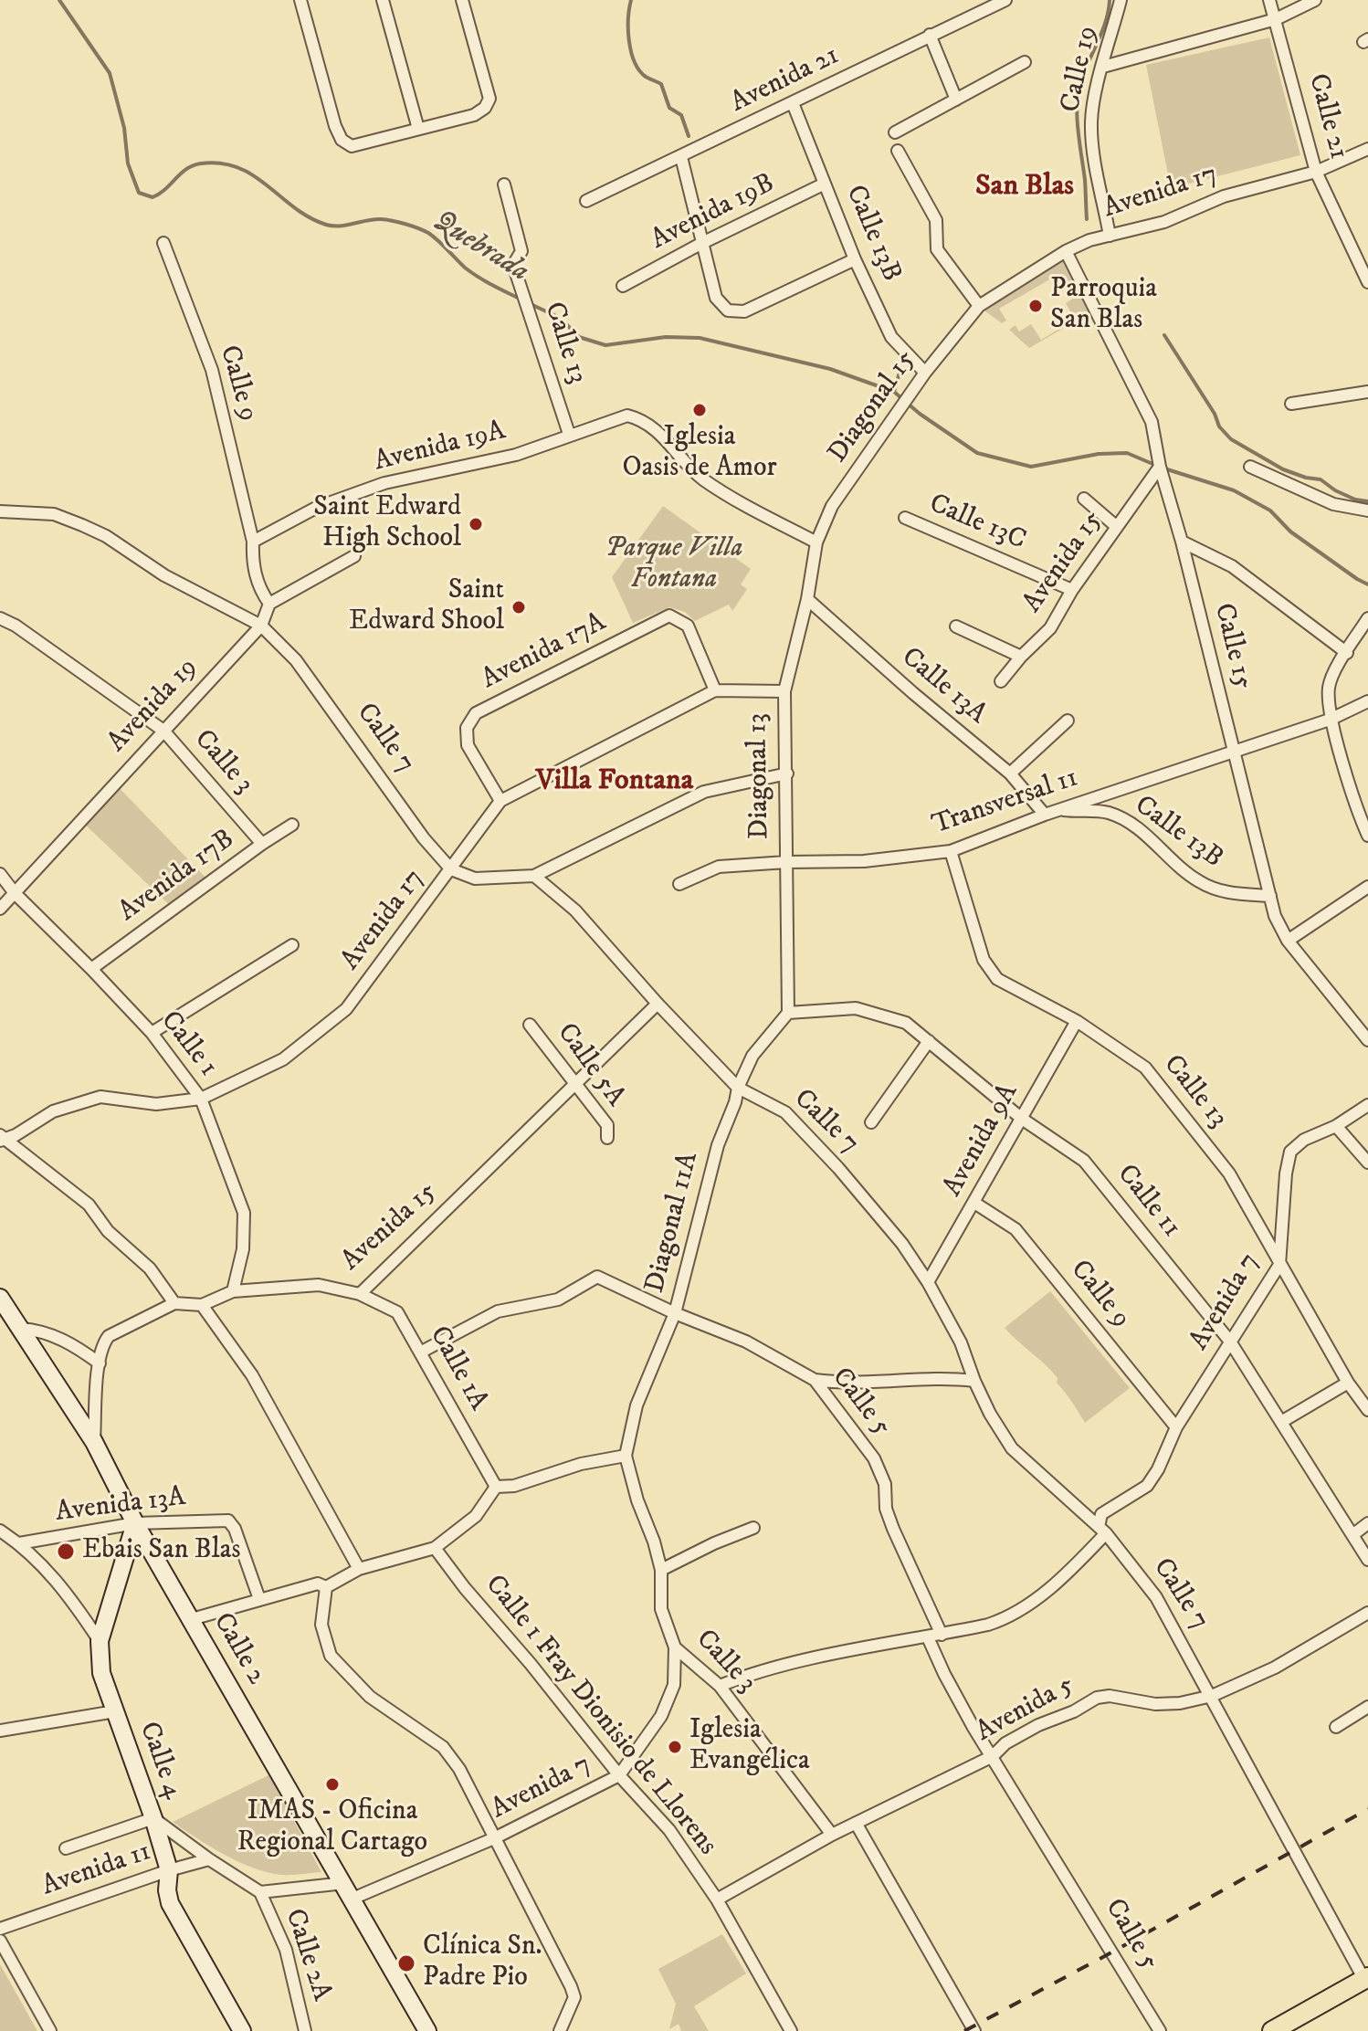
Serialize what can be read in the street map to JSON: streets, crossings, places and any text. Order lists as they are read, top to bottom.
{
  "streets": {
    "street": [
      "Calle 19",
      "Avenida 21",
      "Calle 21",
      "Avenida 17",
      "Avenida 19B",
      "Calle 13B",
      "Calle 13",
      "Calle 9",
      "Diagonal 15",
      "Avenida 19A",
      "Calle 13C",
      "Avenida 15",
      "Calle 15",
      "Avenida 17A",
      "Calle 13A",
      "Avenida 19",
      "Calle 7",
      "Calle 3",
      "Diagonal 13",
      "Transversal 11",
      "Avenida 17B",
      "Calle 1",
      "Calle 5A",
      "Avenida 9A",
      "Calle 11",
      "Diagonal 11A",
      "Avenida 7",
      "Calle 1A",
      "Calle 5",
      "Avenida 13A",
      "Calle 2",
      "Avenida 5",
      "Calle 1 Fray Dionisio de Llorens",
      "Calle 4",
      "Avenida 11",
      "Calle 2A"
    ]
  },
  "crossings": [
    ["Calle 19", "Avenida 17"],
    ["Avenida 21", "Calle 13B"],
    ["Calle 21", "Avenida 17"],
    ["Avenida 17", "Diagonal 15"],
    ["Avenida 17", "Calle 15"],
    ["Avenida 17", "Avenida 17A"],
    ["Avenida 17", "Calle 7"],
    ["Avenida 17", "Diagonal 13"],
    ["Avenida 17", "Calle 1"],
    ["Avenida 19B", "Calle 13B"],
    ["Calle 13B", "Diagonal 15"],
    ["Calle 13B", "Calle 15"],
    ["Calle 13B", "Transversal 11"],
    ["Calle 13", "Avenida 19A"],
    ["Calle 13", "Transversal 11"],
    ["Calle 13", "Avenida 9A"],
    ["Calle 13", "Avenida 7"],
    ["Calle 9", "Avenida 19A"],
    ["Calle 9", "Avenida 19"],
    ["Calle 9", "Avenida 9A"],
    ["Calle 9", "Avenida 7"],
    ["Diagonal 15", "Avenida 19A"],
    ["Diagonal 15", "Diagonal 13"],
    ["Avenida 19A", "Diagonal 13"],
    ["Calle 13C", "Avenida 15"],
    ["Avenida 15", "Calle 15"],
    ["Avenida 15", "Calle 7"],
    ["Avenida 15", "Calle 1"],
    ["Avenida 15", "Calle 5A"],
    ["Avenida 15", "Calle 1A"],
    ["Calle 15", "Transversal 11"],
    ["Calle 13A", "Diagonal 13"],
    ["Calle 13A", "Transversal 11"],
    ["Avenida 19", "Calle 7"],
    ["Avenida 19", "Calle 3"],
    ["Avenida 19", "Calle 1"],
    ["Calle 7", "Avenida 9A"],
    ["Calle 7", "Diagonal 11A"],
    ["Calle 7", "Avenida 7"],
    ["Calle 7", "Avenida 5"],
    ["Calle 3", "Avenida 17B"],
    ["Calle 3", "Diagonal 11A"],
    ["Calle 3", "Avenida 7"],
    ["Calle 3", "Avenida 5"],
    ["Diagonal 13", "Transversal 11"],
    ["Diagonal 13", "Calle 11"],
    ["Diagonal 13", "Diagonal 11A"],
    ["Avenida 17B", "Calle 1"],
    ["Avenida 9A", "Calle 11"],
    ["Calle 11", "Diagonal 11A"],
    ["Calle 11", "Avenida 7"],
    ["Diagonal 11A", "Calle 5"],
    ["Avenida 7", "Calle 5"],
    ["Avenida 7", "Calle 2"],
    ["Avenida 7", "Calle 1 Fray Dionisio de Llorens"],
    ["Avenida 7", "Calle 2A"],
    ["Calle 1A", "Calle 5"],
    ["Calle 5", "Avenida 5"],
    ["Avenida 13A", "Calle 2"],
    ["Avenida 5", "Calle 1 Fray Dionisio de Llorens"],
    ["Calle 4", "Avenida 11"],
    ["Calle 4", "Calle 2A"],
    ["Avenida 11", "Calle 2A"]
  ],
  "districts": ["San Blas", "Villa Fontana"],
  "water": ["Quebrada"],
  "parks": ["Parque Villa Fontana"],
  "places": [
    "Parroquia San Blas",
    "Iglesia Oasis de Amor",
    "Saint Edward High School",
    "Saint Edward Shool",
    "Ebais San Blas",
    "Iglesia Evangélica",
    "IMAS - Oficina Regional Cartago",
    "Clínica Sn. Padre Pio"
  ]
}
